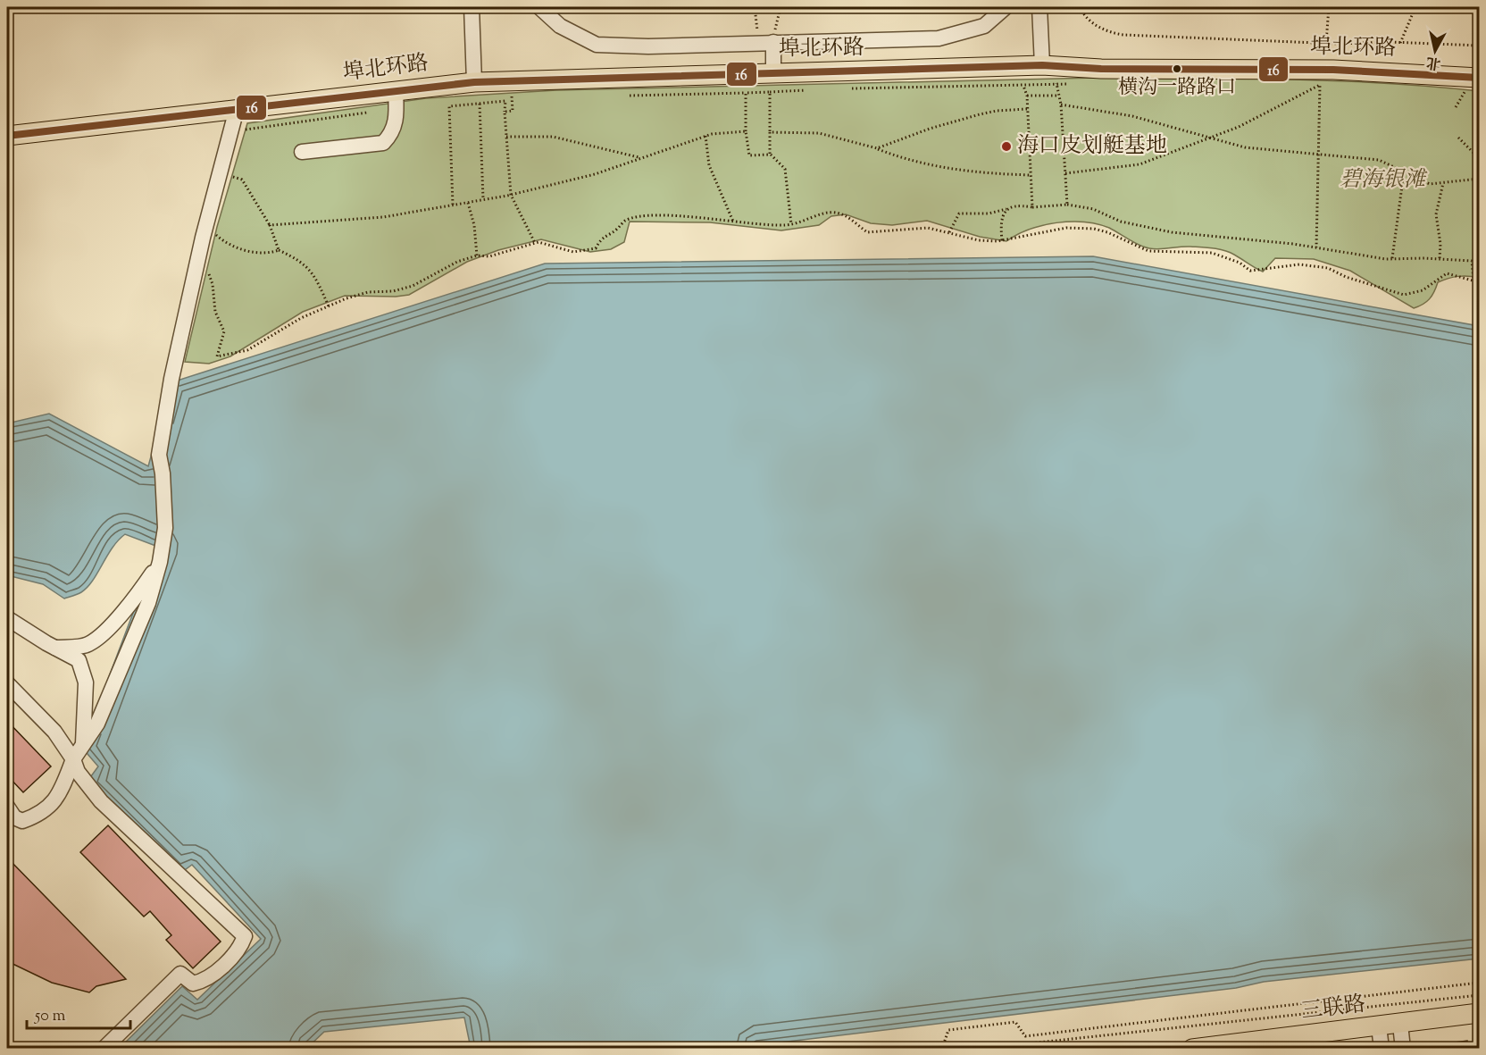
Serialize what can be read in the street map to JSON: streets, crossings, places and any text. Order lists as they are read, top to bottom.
{
  "streets": {
    "main road": ["埠北环路", "三联路"]
  },
  "parks": ["碧海银滩"],
  "places": ["横沟一路路口", "海口皮划艇基地"],
  "lines": ["transit line 16"],
  "scale_bar": "50 m",
  "north": "bottom"
}
